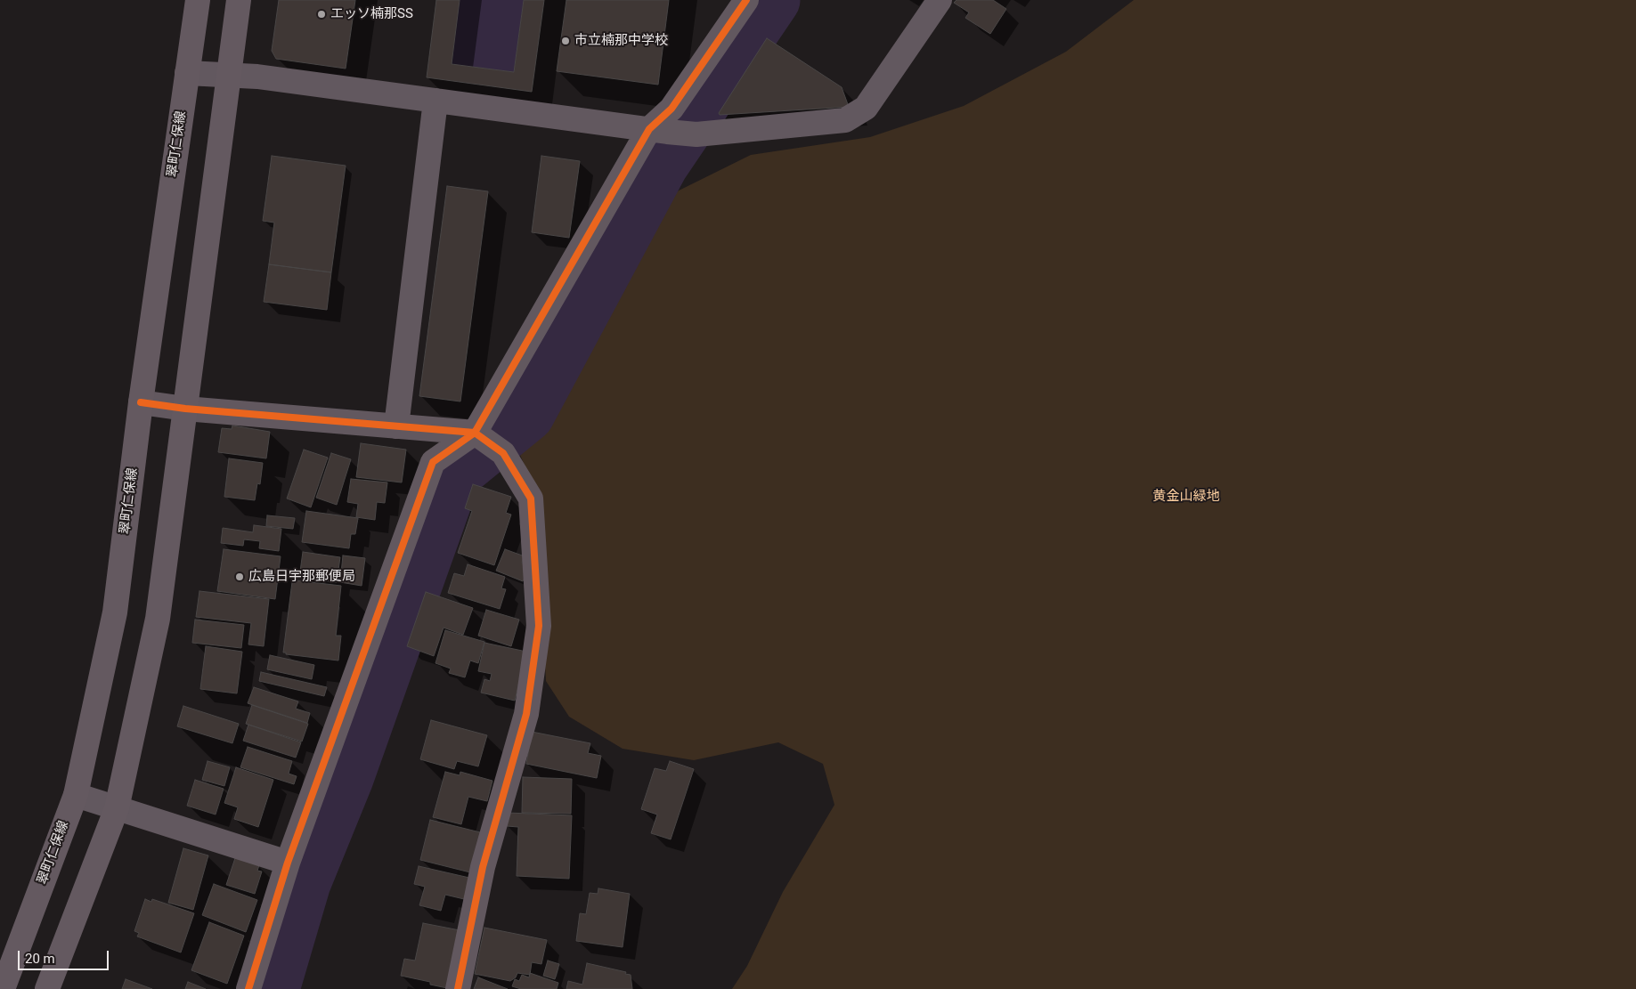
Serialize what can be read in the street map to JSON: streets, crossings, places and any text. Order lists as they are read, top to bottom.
{
  "streets": {
    "main road": ["翠町仁保線"]
  },
  "parks": ["黄金山緑地"],
  "places": ["エッソ楠那SS", "市立楠那中学校", "広島日宇那郵便局"],
  "scale_bar": "20 m"
}
